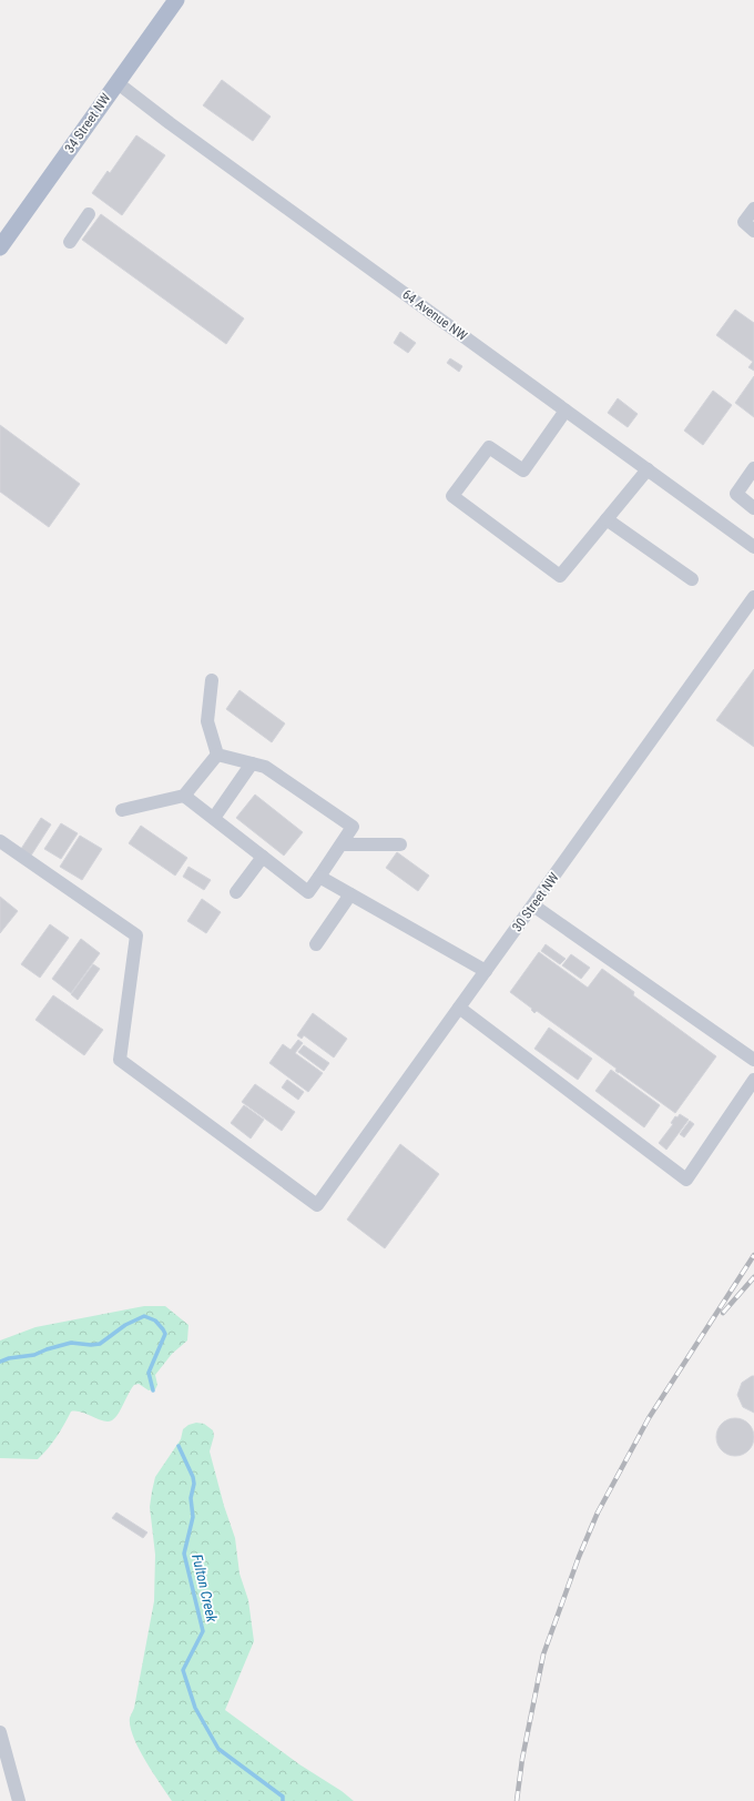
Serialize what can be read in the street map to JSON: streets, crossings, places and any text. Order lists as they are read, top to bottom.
{
  "streets": {
    "main road": ["34 Street NW"],
    "street": ["64 Avenue NW", "30 Street NW"]
  },
  "crossings": [
    ["34 Street NW", "64 Avenue NW"]
  ],
  "water": ["Fulton Creek"]
}
